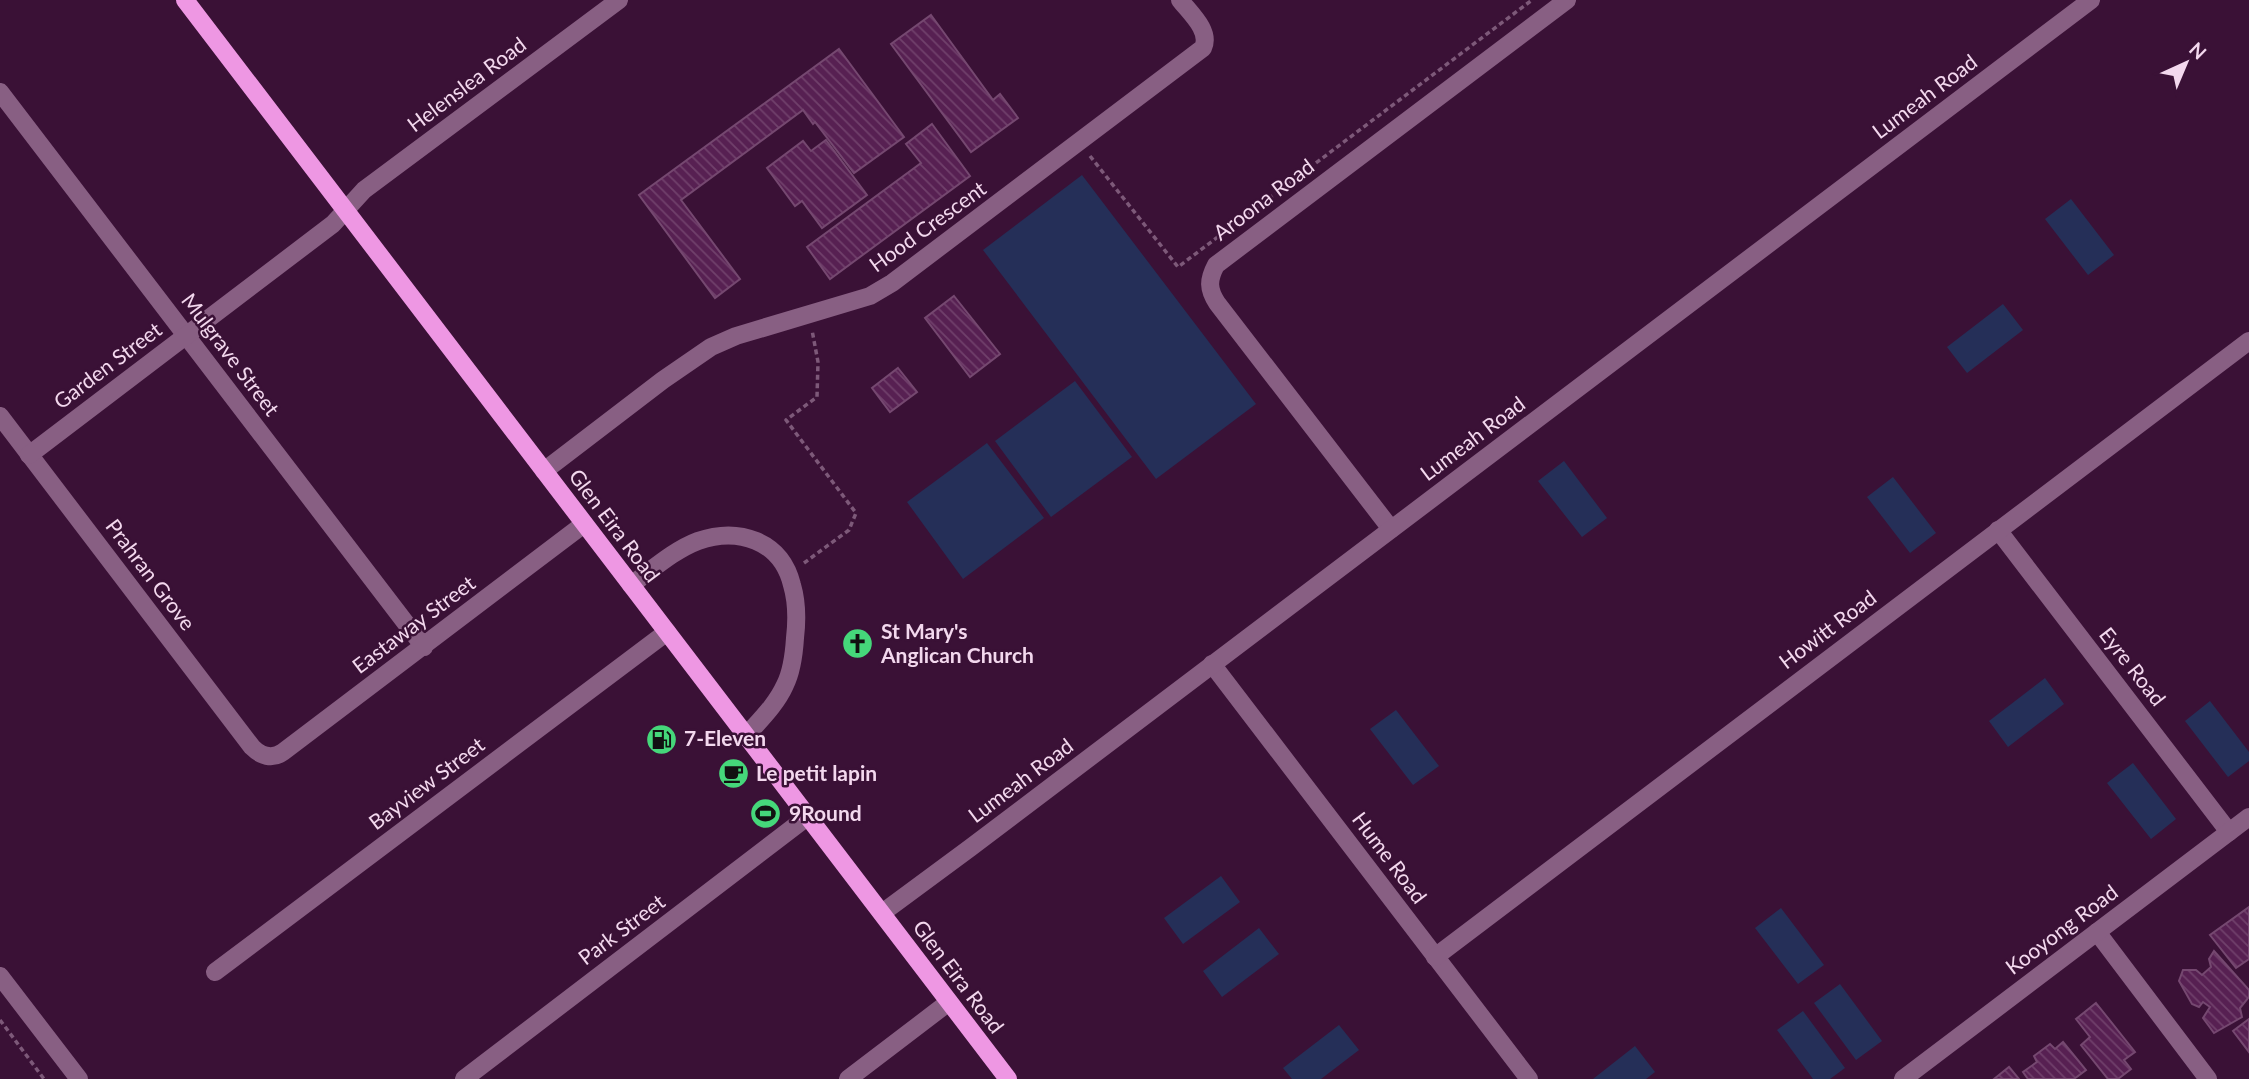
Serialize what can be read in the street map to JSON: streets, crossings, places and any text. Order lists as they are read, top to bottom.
{
  "streets": {
    "main road": ["Glen Eira Road"],
    "street": [
      "Helenslea Road",
      "Lumeah Road",
      "Aroona Road",
      "Hood Crescent",
      "Mulgrave Street",
      "Garden Street",
      "Prahran Grove",
      "Eastaway Street",
      "Howitt Road",
      "Eyre Road",
      "Bayview Street",
      "Hume Road",
      "Park Street",
      "Kooyong Road"
    ]
  },
  "crossings": [
    ["Helenslea Road", "Garden Street"],
    ["Helenslea Road", "Glen Eira Road"],
    ["Lumeah Road", "Aroona Road"],
    ["Lumeah Road", "Glen Eira Road"],
    ["Lumeah Road", "Hume Road"],
    ["Hood Crescent", "Glen Eira Road"],
    ["Mulgrave Street", "Garden Street"],
    ["Mulgrave Street", "Eastaway Street"],
    ["Garden Street", "Glen Eira Road"],
    ["Garden Street", "Prahran Grove"],
    ["Glen Eira Road", "Eastaway Street"],
    ["Glen Eira Road", "Bayview Street"],
    ["Glen Eira Road", "Park Street"],
    ["Prahran Grove", "Eastaway Street"],
    ["Howitt Road", "Eyre Road"],
    ["Howitt Road", "Hume Road"],
    ["Eyre Road", "Kooyong Road"]
  ],
  "places": {
    "church": ["St Mary's Anglican Church"],
    "fuel station": ["7-Eleven"],
    "cafe": ["Le petit lapin"],
    "sports": ["9Round"]
  },
  "north": "top right"
}
